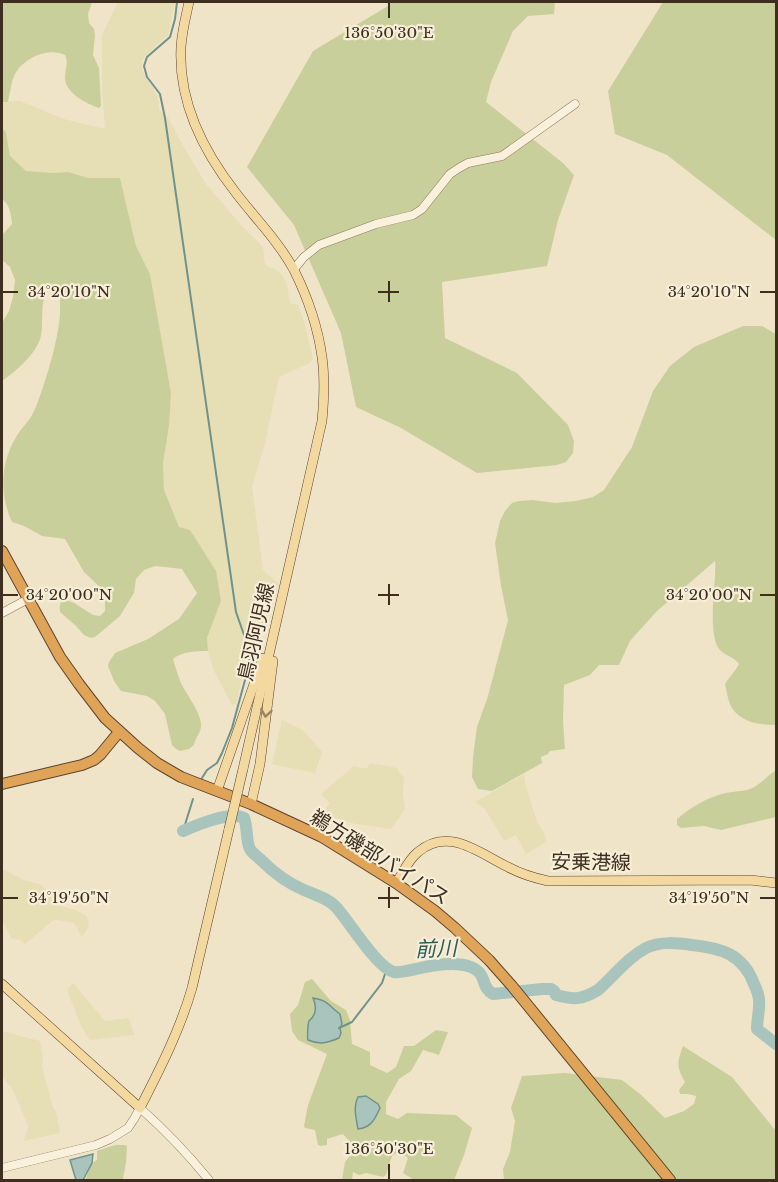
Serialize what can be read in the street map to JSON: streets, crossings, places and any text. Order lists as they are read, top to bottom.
{
  "streets": {
    "highway": ["鵜方磯部バイパス"],
    "main road": ["鳥羽阿児線", "安乗港線"]
  },
  "crossings": [
    ["鵜方磯部バイパス", "安乗港線"]
  ],
  "water": ["前川"],
  "coordinates": [
    "136°50'30\"E",
    "34°20'10\"N",
    "34°20'00\"N",
    "34°19'50\"N"
  ]
}
